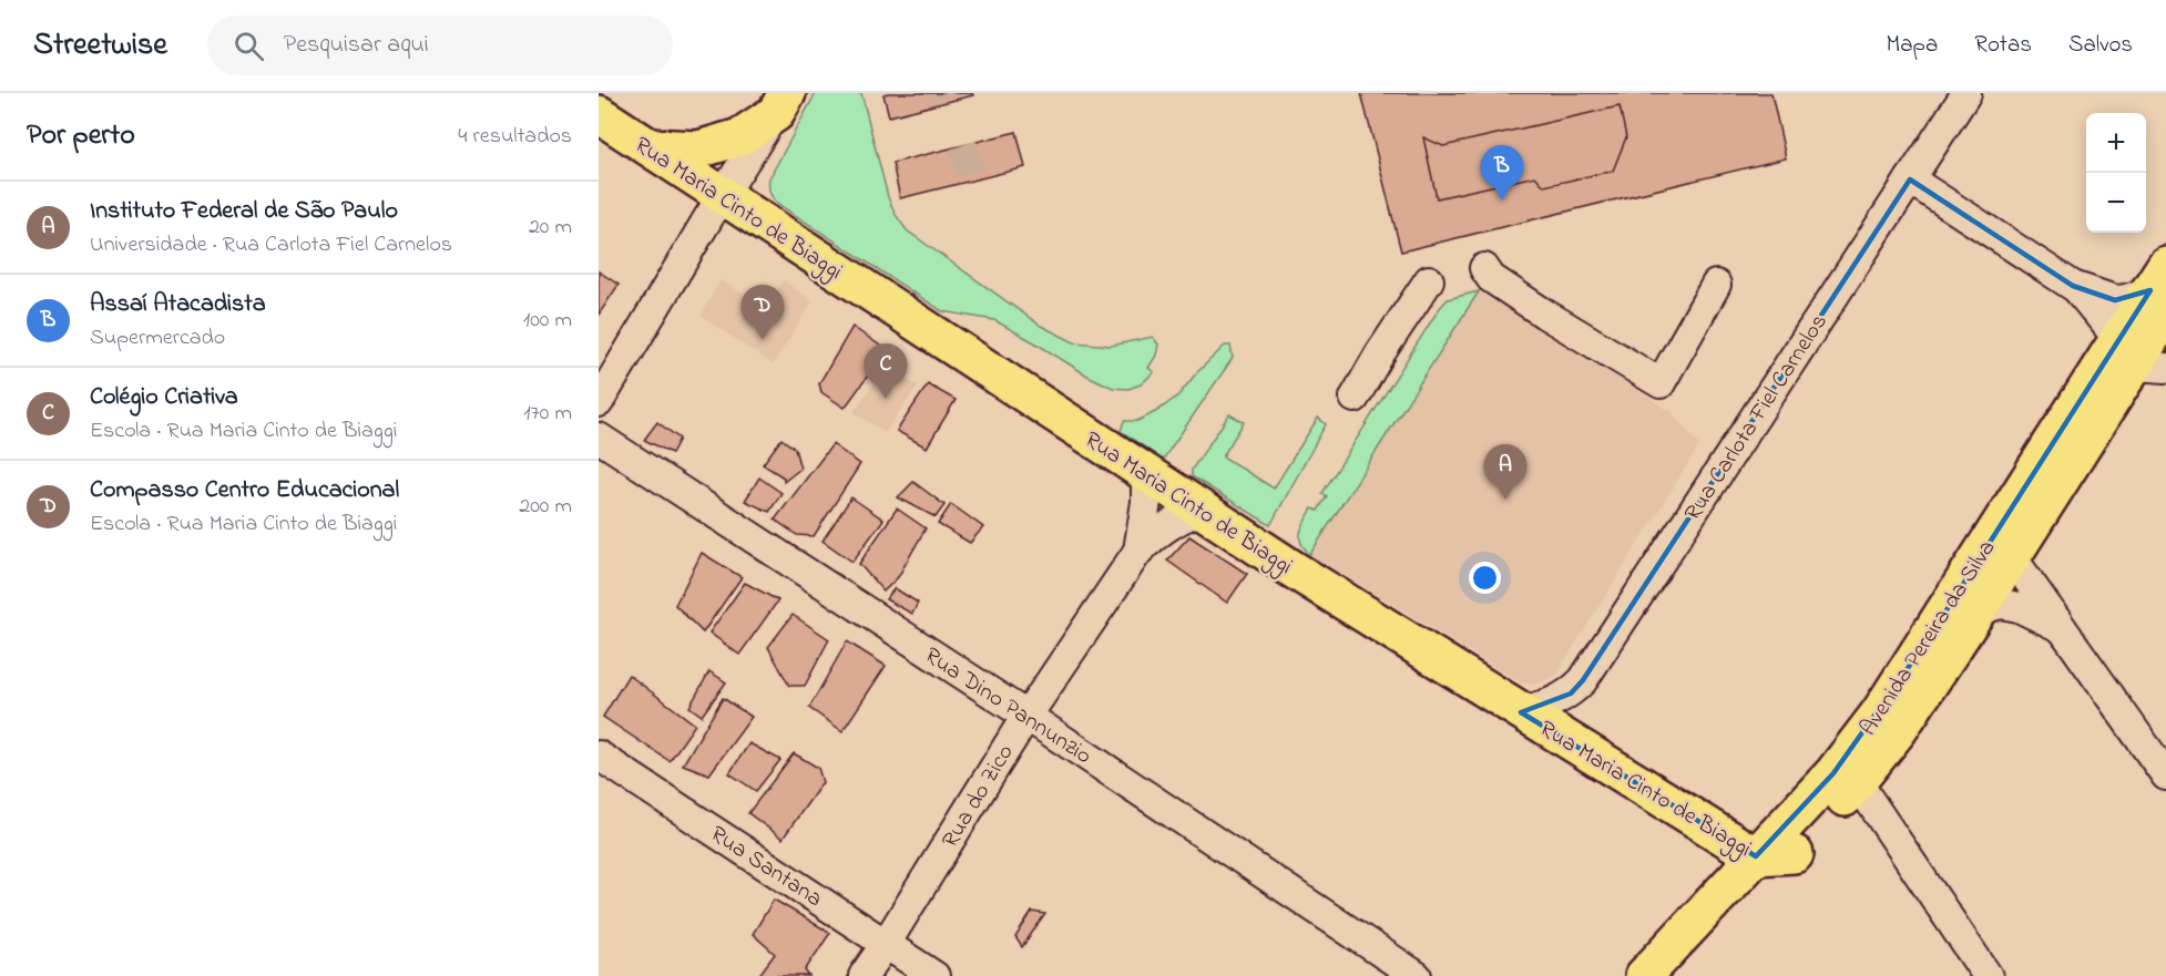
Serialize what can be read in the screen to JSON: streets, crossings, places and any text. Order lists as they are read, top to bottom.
{
  "streets": {
    "main road": ["Rua Maria Cinto de Biaggi", "Avenida Pereira da Silva"],
    "street": [
      "Rua Carlota Fiel Carnelos",
      "Rua Dino Pannunzio",
      "Rua do Zico",
      "Rua Santana"
    ]
  },
  "crossings": [
    ["Rua Maria Cinto de Biaggi", "Rua Carlota Fiel Carnelos"],
    ["Rua Maria Cinto de Biaggi", "Avenida Pereira da Silva"],
    ["Rua Maria Cinto de Biaggi", "Rua do Zico"],
    ["Rua Dino Pannunzio", "Rua do Zico"],
    ["Rua do Zico", "Rua Santana"]
  ],
  "page": {
    "header": "Streetwise",
    "search": "Pesquisar aqui",
    "nav": ["Mapa", "Rotas", "Salvos"],
    "heading": ["Por perto", "4 resultados"],
    "map_buttons": ["+", "−"],
    "pins": [
      "B",
      "D",
      "C",
      "A"
    ],
    "list": [
      {
        "mark": "A",
        "name": "Instituto Federal de São Paulo",
        "note": "Universidade · Rua Carlota Fiel Carnelos",
        "value": "20 m"
      },
      {
        "mark": "B",
        "name": "Assaí Atacadista",
        "note": "Supermercado",
        "value": "100 m"
      },
      {
        "mark": "C",
        "name": "Colégio Criativa",
        "note": "Escola · Rua Maria Cinto de Biaggi",
        "value": "170 m"
      },
      {
        "mark": "D",
        "name": "Compasso Centro Educacional",
        "note": "Escola · Rua Maria Cinto de Biaggi",
        "value": "200 m"
      }
    ]
  }
}
